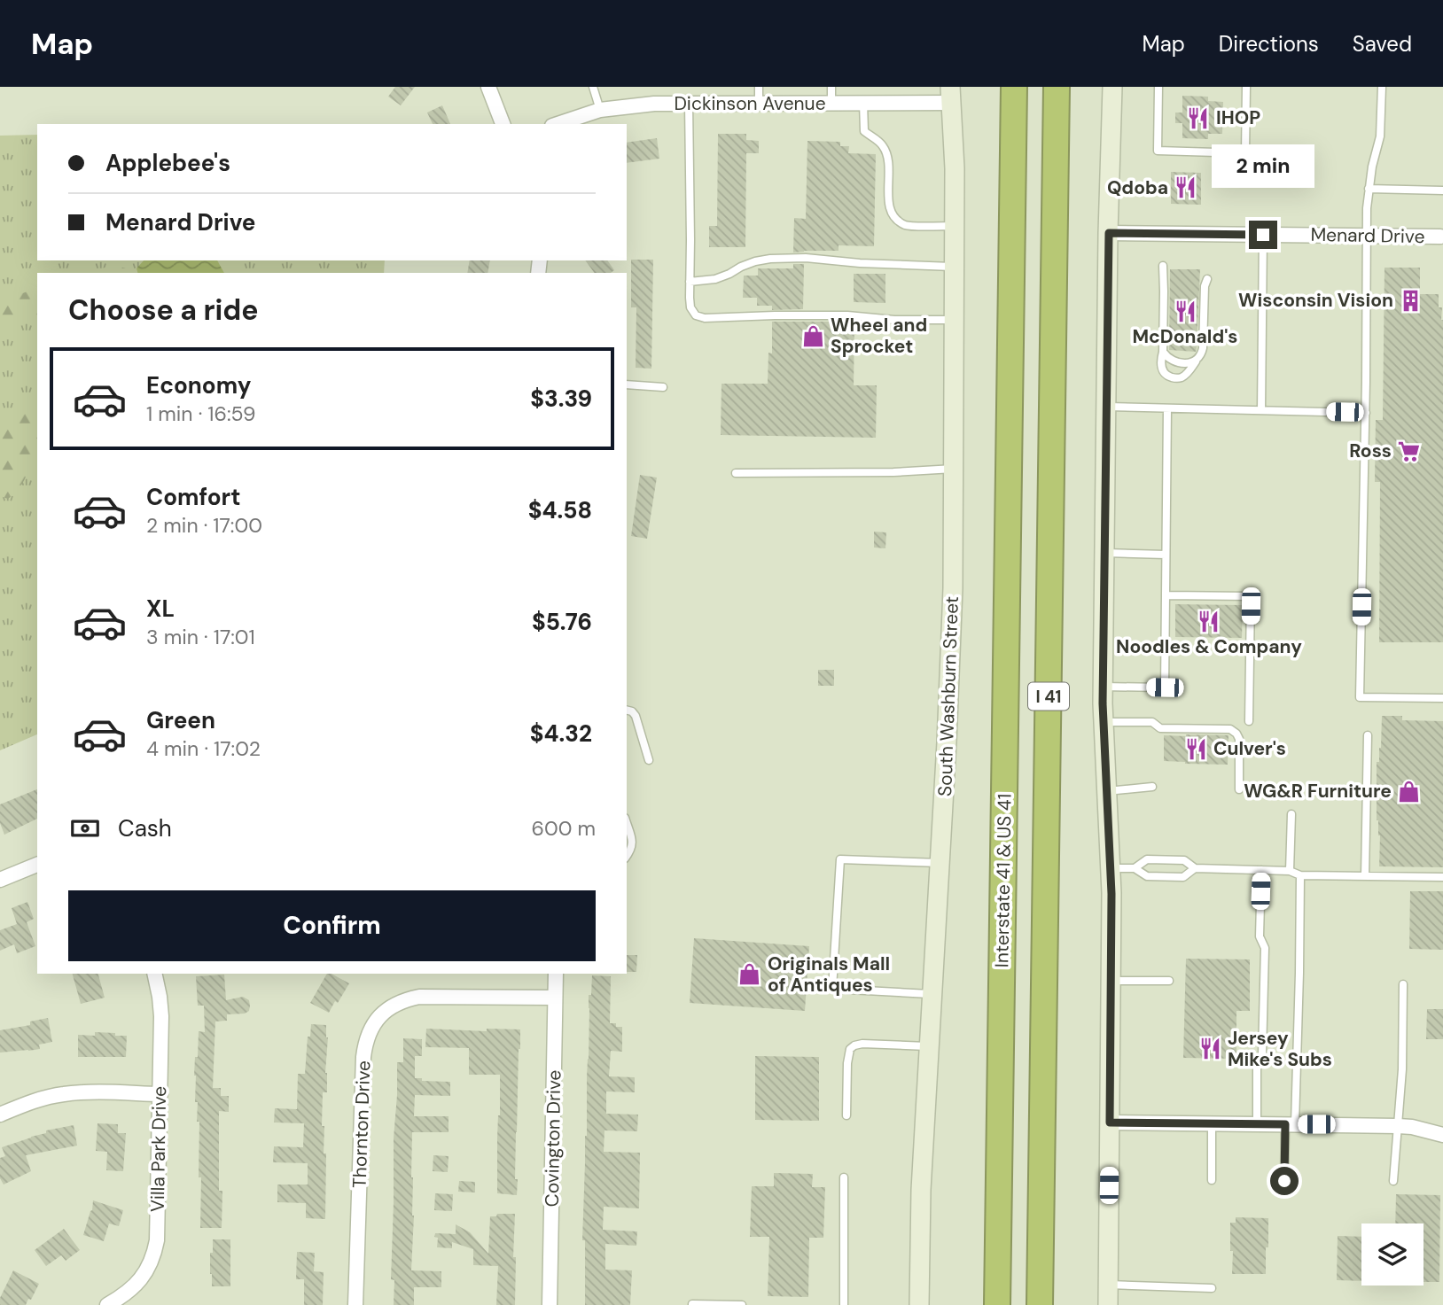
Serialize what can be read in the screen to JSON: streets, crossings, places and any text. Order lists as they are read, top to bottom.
{
  "streets": {
    "highway": ["I 41", "Interstate 41 & US 41"],
    "street": [
      "Dickinson Avenue",
      "Menard Drive",
      "South Washburn Street",
      "Thornton Drive",
      "Covington Drive",
      "Villa Park Drive"
    ]
  },
  "crossings": [
    ["Dickinson Avenue", "South Washburn Street"],
    ["Thornton Drive", "Covington Drive"]
  ],
  "places": {
    "restaurant": [
      "IHOP",
      "Qdoba",
      "McDonald's",
      "Noodles & Company",
      "Culver's",
      "Jersey Mike's Subs"
    ],
    "building": ["Wisconsin Vision"],
    "shop": ["Wheel and Sprocket", "WG&R Furniture", "Originals Mall of Antiques"],
    "supermarket": ["Ross"]
  },
  "page": {
    "header": "Map",
    "nav": ["Map", "Directions", "Saved"],
    "banner": ["Applebee's", "Menard Drive"],
    "bubble": "2 min",
    "heading": "Choose a ride",
    "list": [
      {
        "name": "Economy",
        "note": "1 min · 16:59",
        "value": "$3.39"
      },
      {
        "name": "Comfort",
        "note": "2 min · 17:00",
        "value": "$4.58"
      },
      {
        "name": "XL",
        "note": "3 min · 17:01",
        "value": "$5.76"
      },
      {
        "name": "Green",
        "note": "4 min · 17:02",
        "value": "$4.32"
      }
    ],
    "pay": ["Cash", "600 m"],
    "buttons": "Confirm"
  }
}
